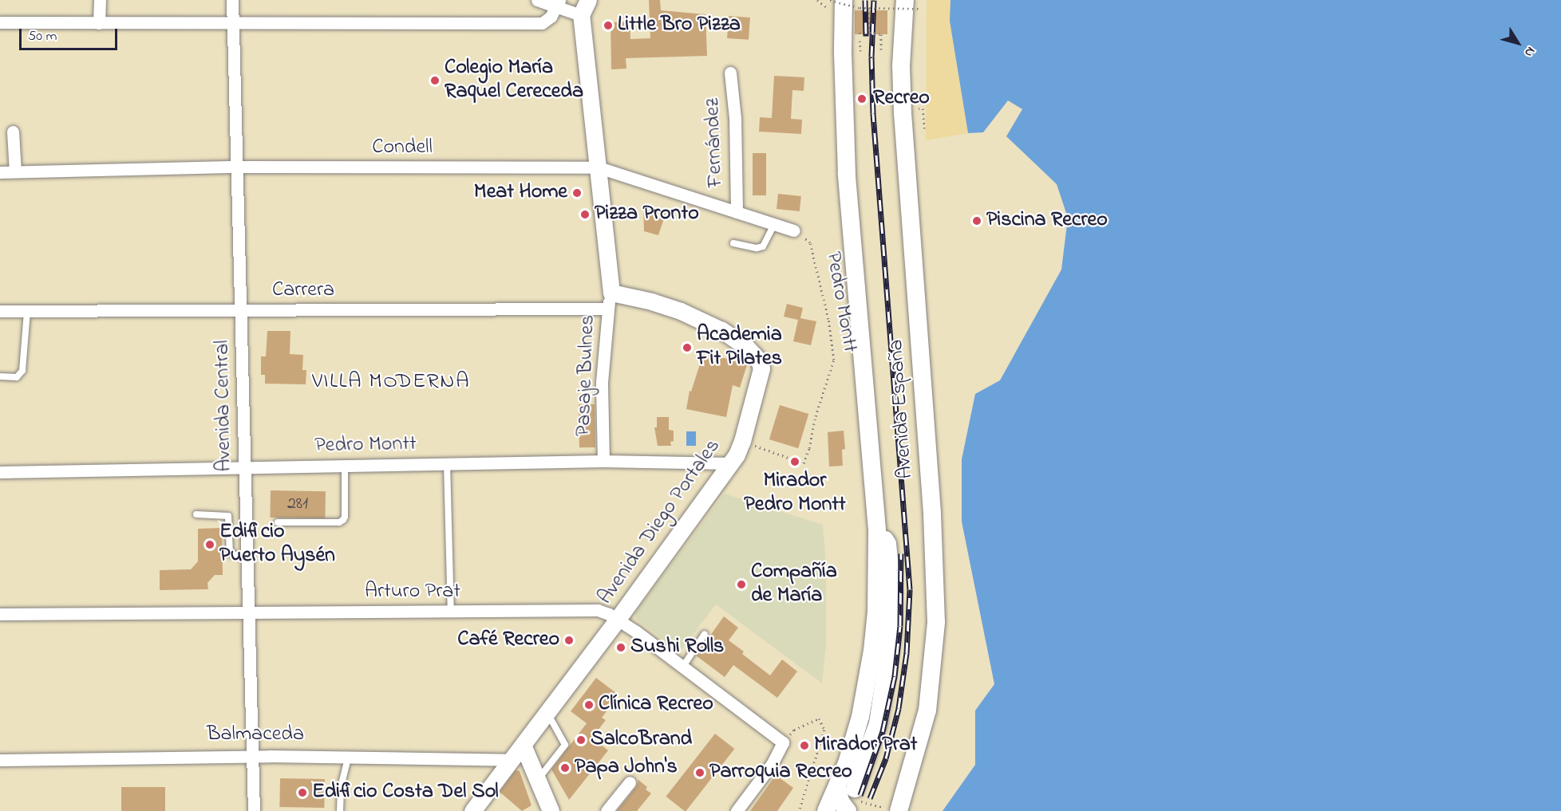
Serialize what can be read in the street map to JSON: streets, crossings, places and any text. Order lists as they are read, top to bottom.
{
  "streets": {
    "main road": ["Avenida España"],
    "street": [
      "Fernández",
      "Condell",
      "Carrera",
      "Pedro Montt",
      "Pasaje Bulnes",
      "Avenida Central",
      "Avenida Diego Portales",
      "Arturo Prat",
      "Balmaceda"
    ]
  },
  "crossings": [
    ["Fernández", "Condell"],
    ["Condell", "Pedro Montt"],
    ["Condell", "Avenida Central"],
    ["Carrera", "Pasaje Bulnes"],
    ["Carrera", "Avenida Central"],
    ["Carrera", "Avenida Diego Portales"],
    ["Pedro Montt", "Pasaje Bulnes"],
    ["Pedro Montt", "Avenida Central"],
    ["Pedro Montt", "Avenida Diego Portales"],
    ["Pasaje Bulnes", "Avenida Diego Portales"],
    ["Avenida Central", "Arturo Prat"],
    ["Avenida Central", "Balmaceda"],
    ["Avenida Diego Portales", "Arturo Prat"],
    ["Avenida Diego Portales", "Balmaceda"]
  ],
  "districts": ["VILLA MODERNA"],
  "places": [
    "Little Bro Pizza",
    "Colegio María Raquel Cereceda",
    "Recreo",
    "Meat Home",
    "Pizza Pronto",
    "Piscina Recreo",
    "Academia Fit Pilates",
    "Mirador Pedro Montt",
    "Edificio Puerto Aysén",
    "Compañía de María",
    "Café Recreo",
    "Sushi Rolls",
    "Clínica Recreo",
    "SalcoBrand",
    "Mirador Prat",
    "Papa John's",
    "Parroquia Recreo",
    "Edificio Costa Del Sol"
  ],
  "house_numbers": ["281"],
  "scale_bar": "50 m",
  "north": "bottom right"
}
